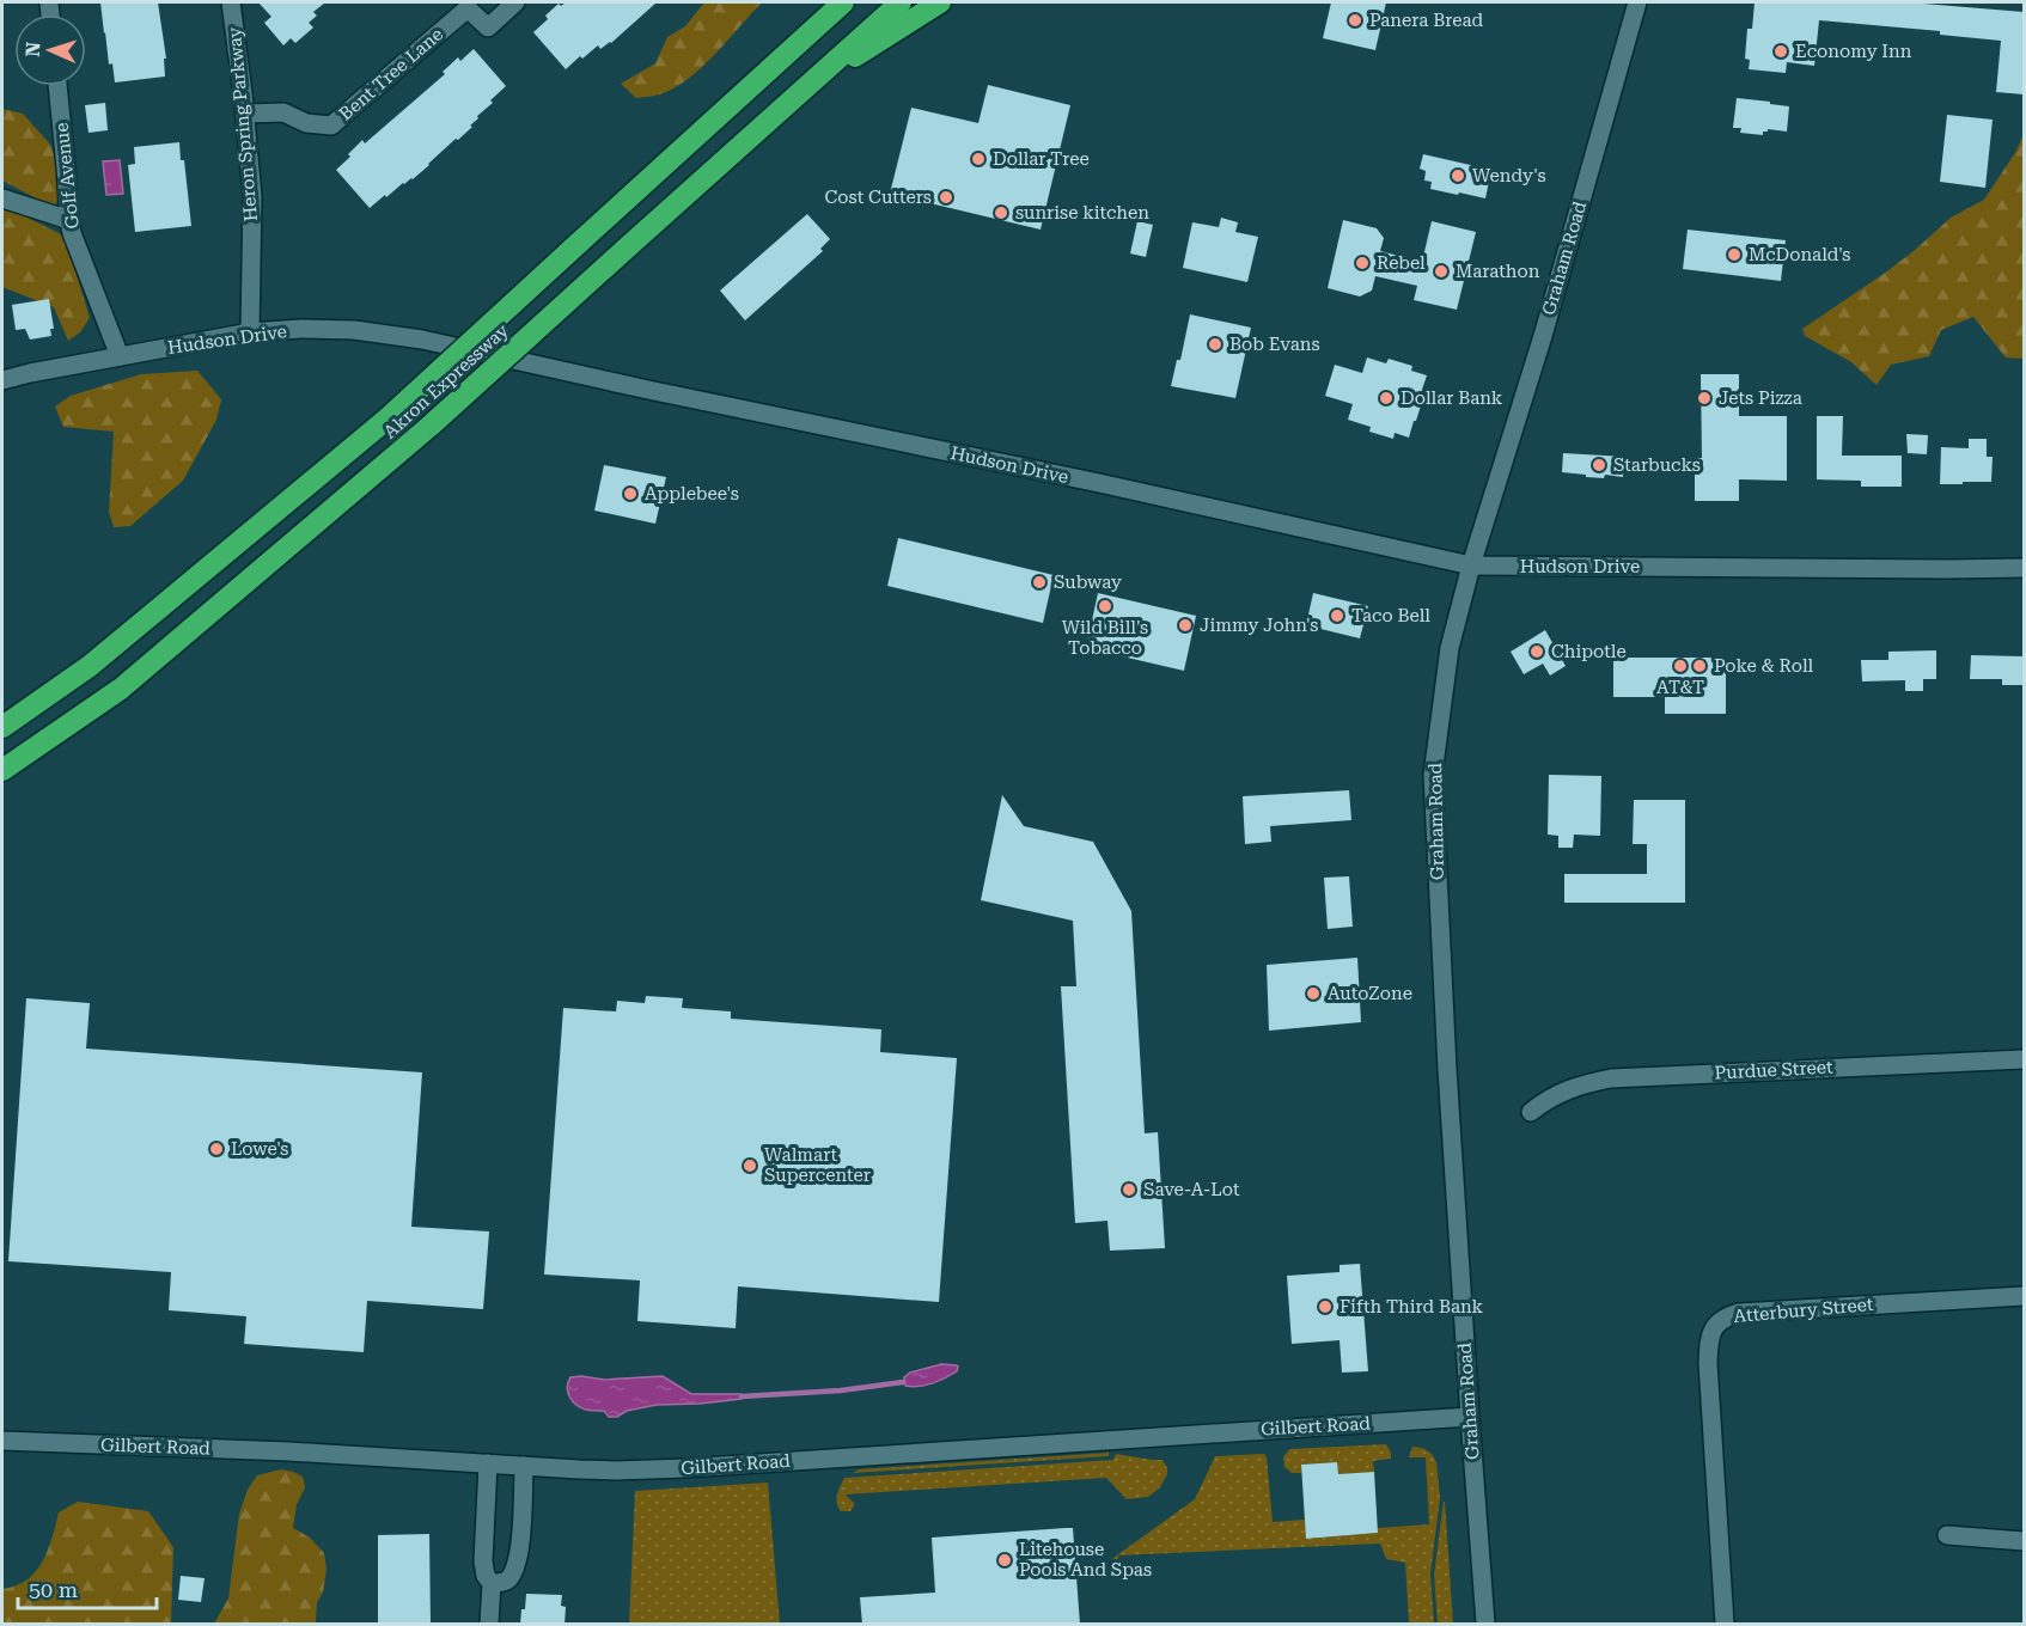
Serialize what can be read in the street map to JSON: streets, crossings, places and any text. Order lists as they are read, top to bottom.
{
  "streets": {
    "highway": ["Akron Expressway"],
    "street": [
      "Bent Tree Lane",
      "Heron Spring Parkway",
      "Golf Avenue",
      "Graham Road",
      "Hudson Drive",
      "Purdue Street",
      "Atterbury Street",
      "Gilbert Road"
    ]
  },
  "crossings": [
    ["Bent Tree Lane", "Heron Spring Parkway"],
    ["Heron Spring Parkway", "Hudson Drive"],
    ["Golf Avenue", "Hudson Drive"],
    ["Graham Road", "Hudson Drive"],
    ["Graham Road", "Gilbert Road"]
  ],
  "places": [
    "Panera Bread",
    "Economy Inn",
    "Dollar Tree",
    "Wendy's",
    "Cost Cutters",
    "sunrise kitchen",
    "McDonald's",
    "Rebel",
    "Marathon",
    "Bob Evans",
    "Dollar Bank",
    "Jets Pizza",
    "Starbucks",
    "Applebee's",
    "Subway",
    "Wild Bill's Tobacco",
    "Taco Bell",
    "Jimmy John's",
    "Chipotle",
    "AT&T",
    "Poke & Roll",
    "AutoZone",
    "Lowe's",
    "Walmart Supercenter",
    "Save-A-Lot",
    "Fifth Third Bank",
    "Litehouse Pools And Spas"
  ],
  "scale_bar": "50 m",
  "north": "left"
}
